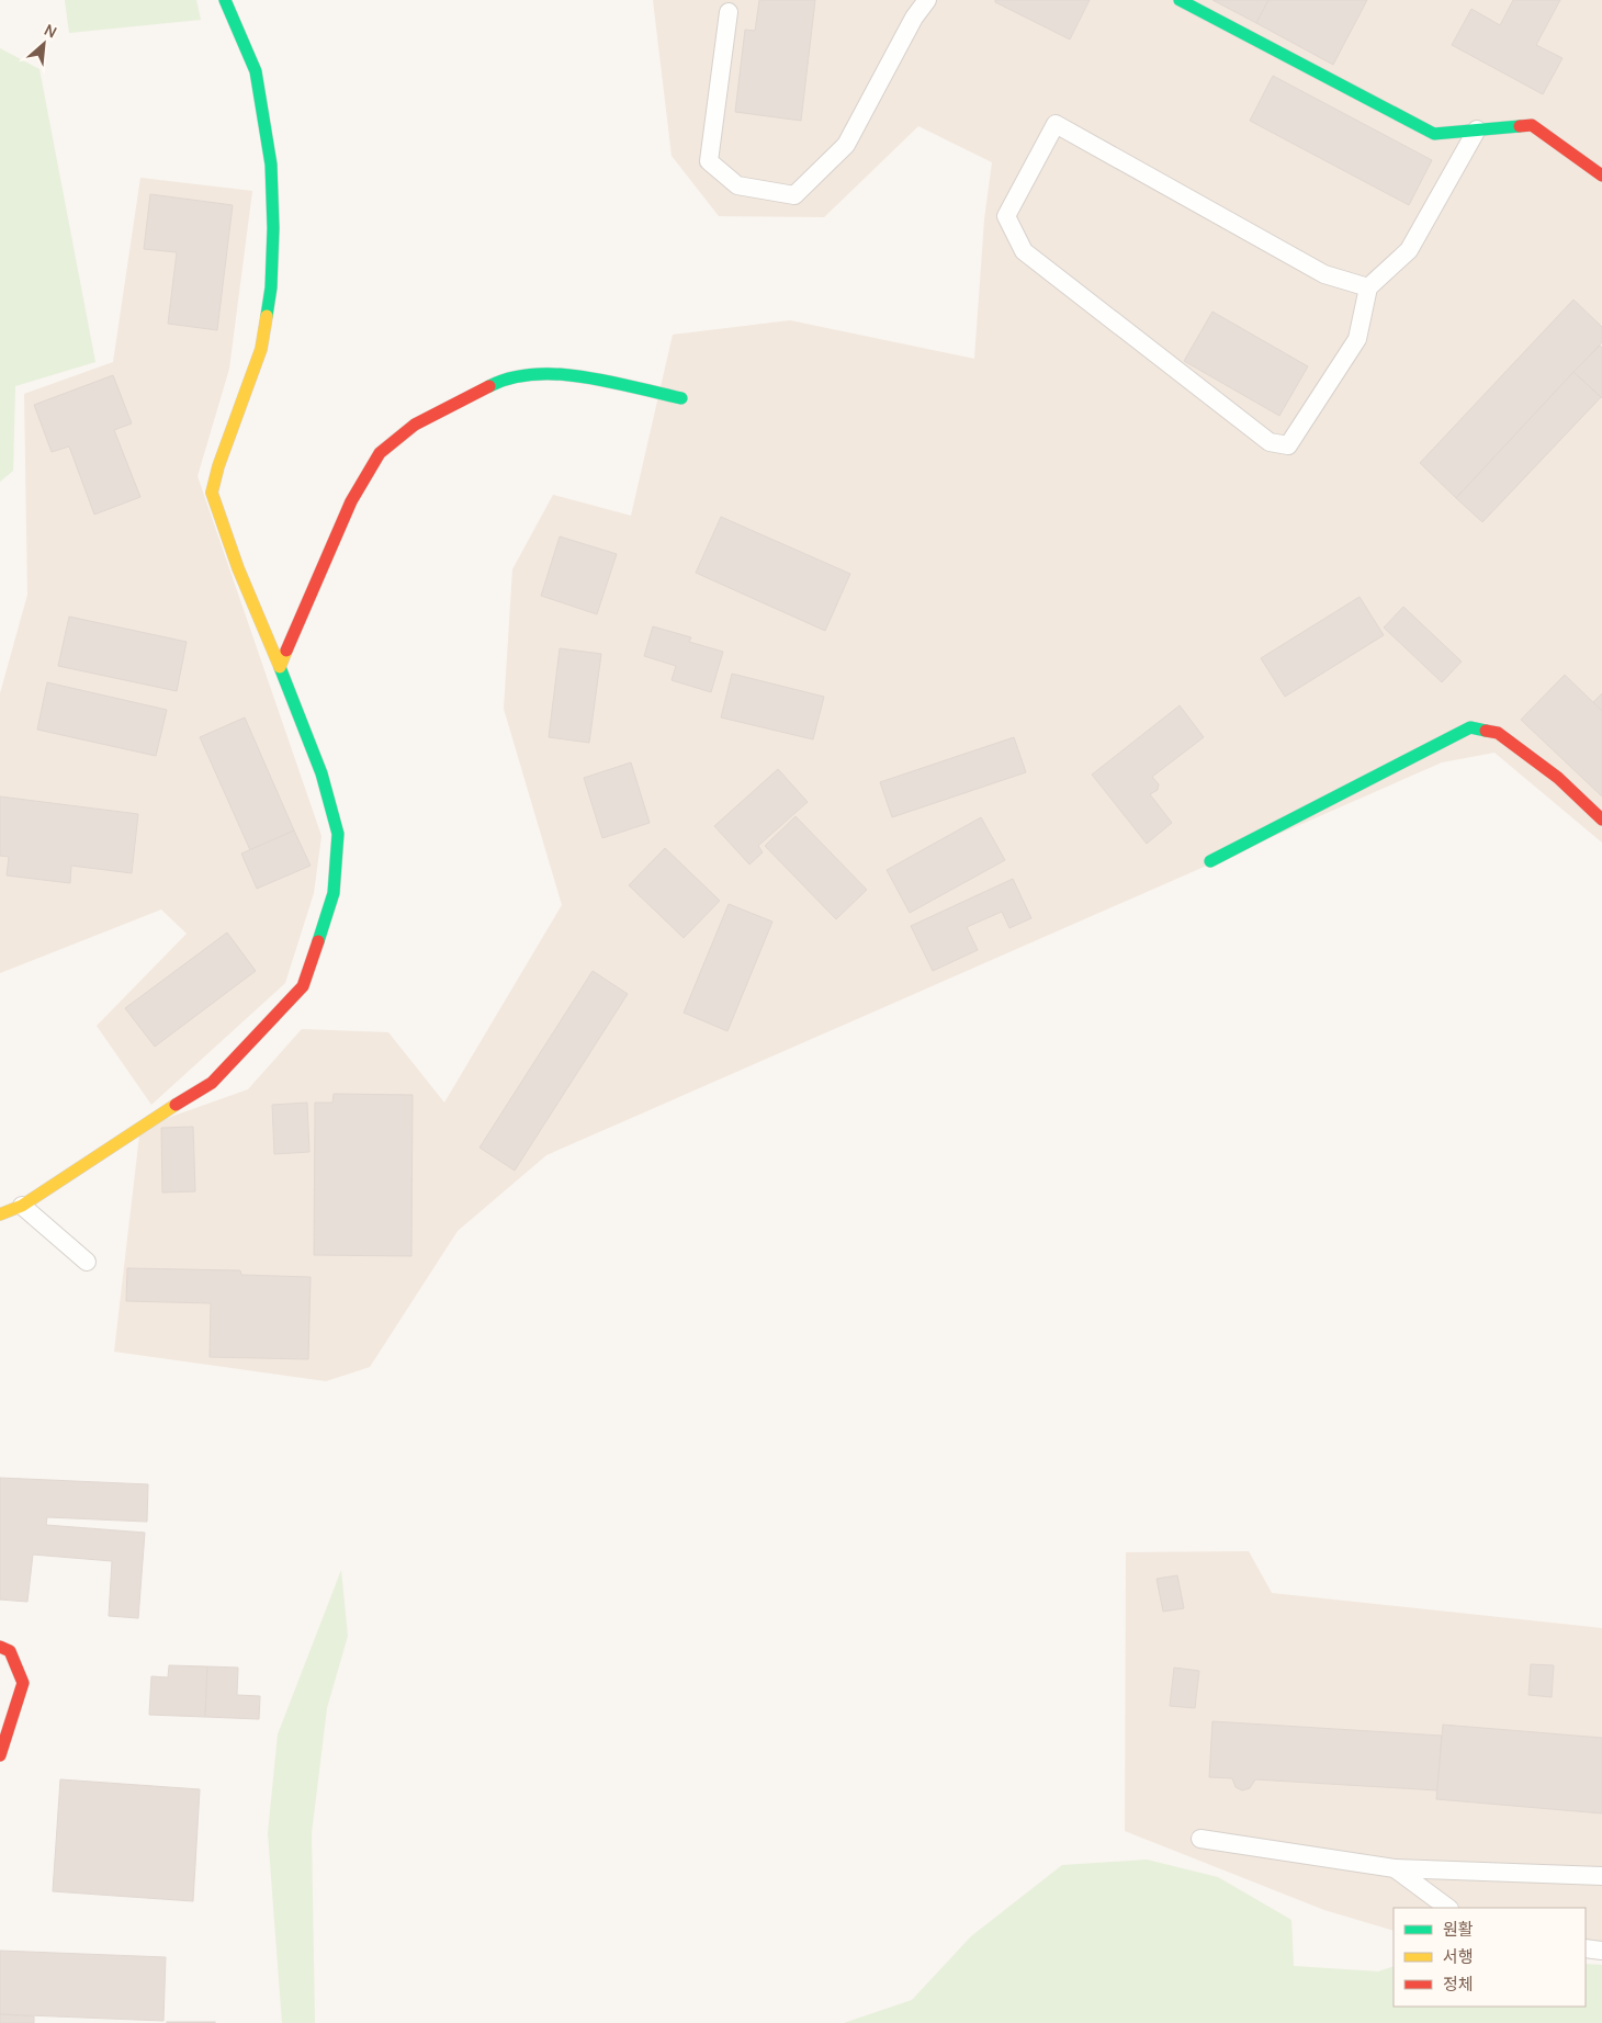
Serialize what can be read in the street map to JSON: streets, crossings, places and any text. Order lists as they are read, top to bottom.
{
  "legend": ["원활", "서행", "정체"],
  "north": "top right"
}
